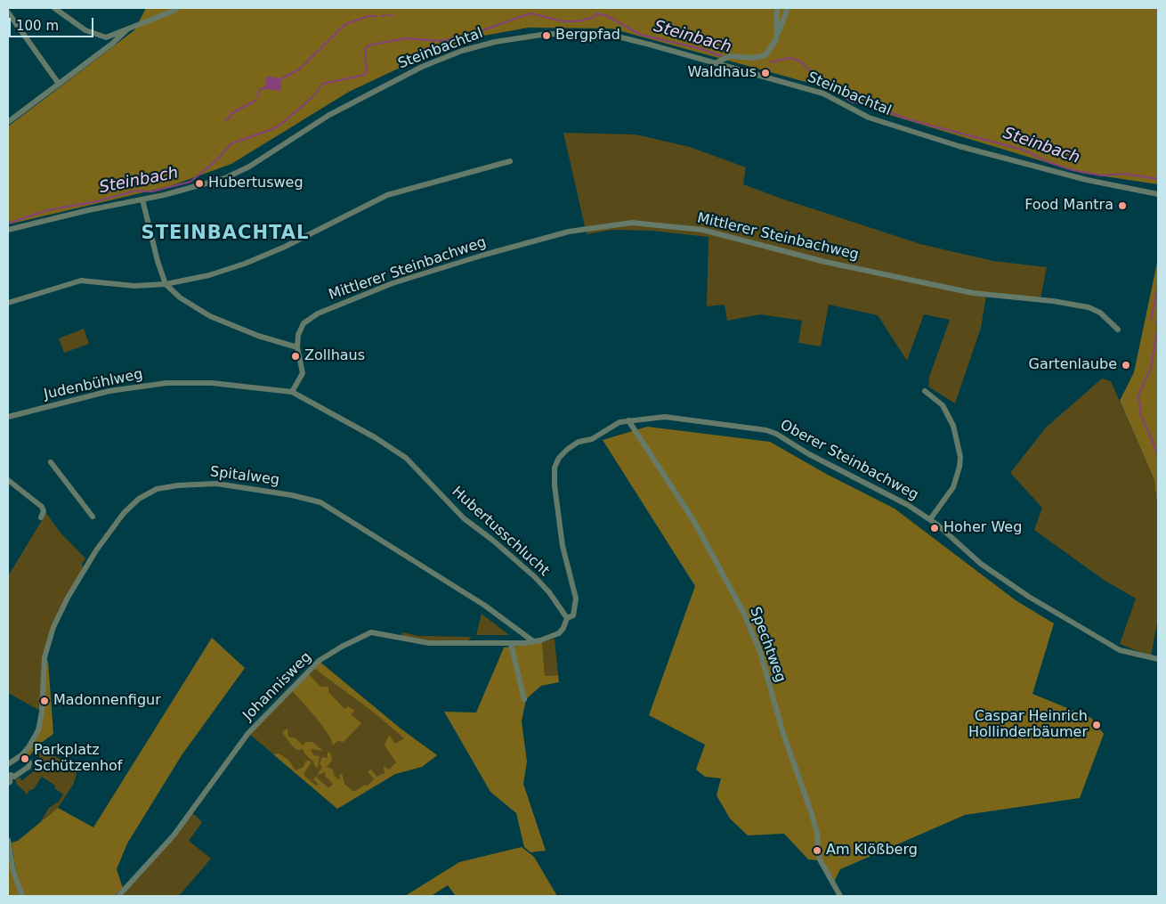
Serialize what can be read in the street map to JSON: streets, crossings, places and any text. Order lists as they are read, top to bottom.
{
  "streets": {
    "street": [
      "Steinbachtal",
      "Mittlerer Steinbachweg",
      "Judenbühlweg",
      "Oberer Steinbachweg",
      "Spitalweg",
      "Hubertusschlucht",
      "Spechtweg",
      "Johannisweg"
    ]
  },
  "crossings": [
    ["Judenbühlweg", "Hubertusschlucht"],
    ["Oberer Steinbachweg", "Hubertusschlucht"],
    ["Oberer Steinbachweg", "Spechtweg"],
    ["Oberer Steinbachweg", "Johannisweg"],
    ["Spitalweg", "Johannisweg"],
    ["Hubertusschlucht", "Johannisweg"]
  ],
  "districts": ["STEINBACHTAL"],
  "water": ["Steinbach"],
  "places": [
    "Bergpfad",
    "Waldhaus",
    "Hubertusweg",
    "Food Mantra",
    "Zollhaus",
    "Gartenlaube",
    "Hoher Weg",
    "Madonnenfigur",
    "Caspar Heinrich Hollinderbäumer",
    "Parkplatz Schützenhof",
    "Am Klößberg"
  ],
  "scale_bar": "100 m"
}
